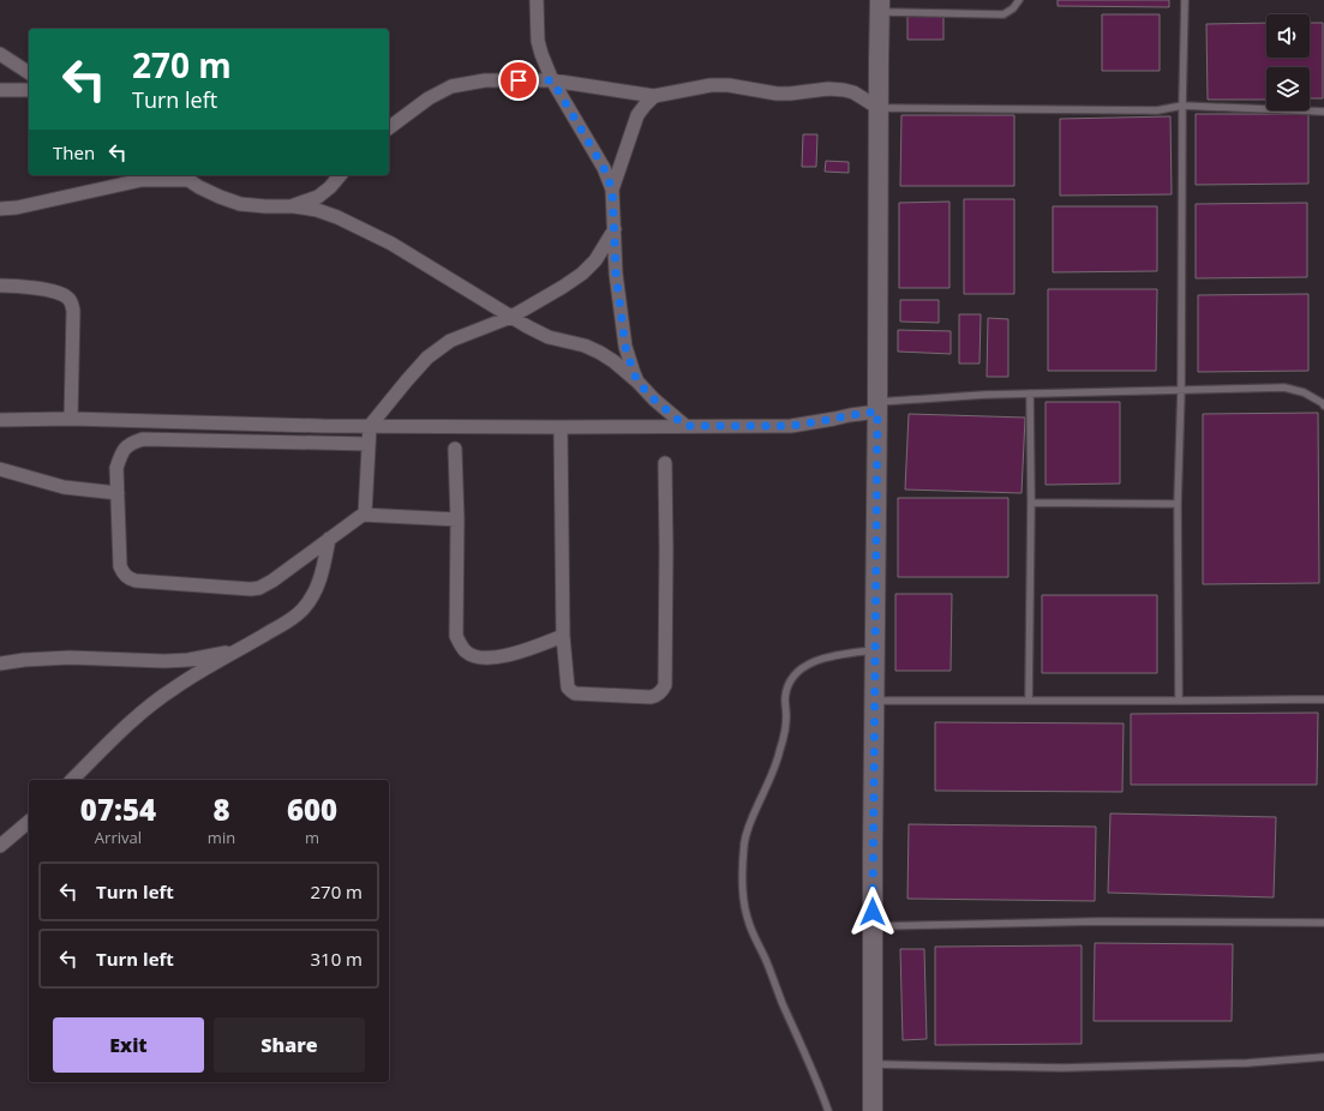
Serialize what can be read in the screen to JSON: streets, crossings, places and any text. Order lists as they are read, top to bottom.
{
  "page": {
    "turn": ["270 m", "Turn left"],
    "then": "Then",
    "eta": [
      "07:54",
      "Arrival",
      "8",
      "min",
      "600",
      "m"
    ],
    "list": [
      {
        "name": "Turn left",
        "value": "270 m"
      },
      {
        "name": "Turn left",
        "value": "310 m"
      }
    ],
    "buttons": ["Exit", "Share"]
  }
}
